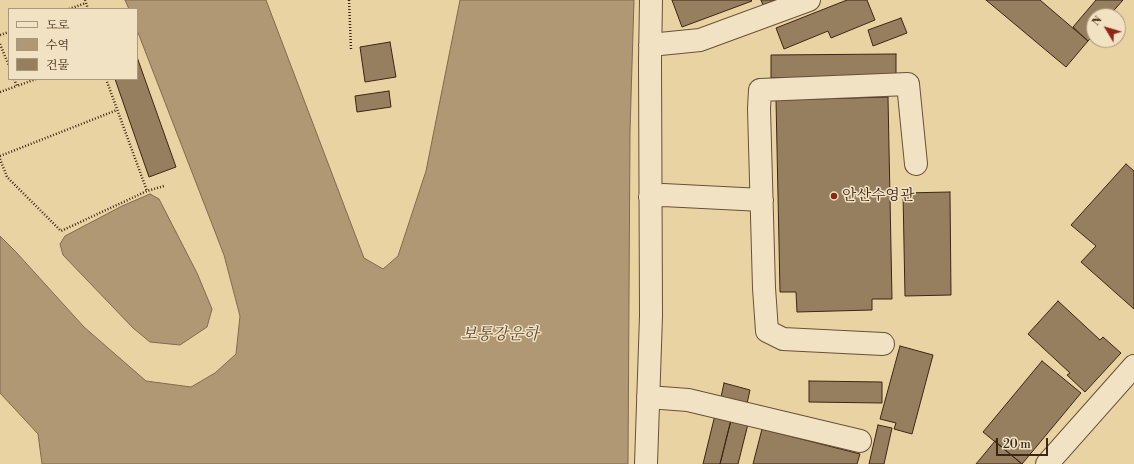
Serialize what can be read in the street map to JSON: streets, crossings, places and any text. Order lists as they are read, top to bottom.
{
  "water": ["보통강운하"],
  "places": ["안산수영관"],
  "legend": ["도로", "수역", "건물"],
  "scale_bar": "20 m",
  "north": "top left"
}
